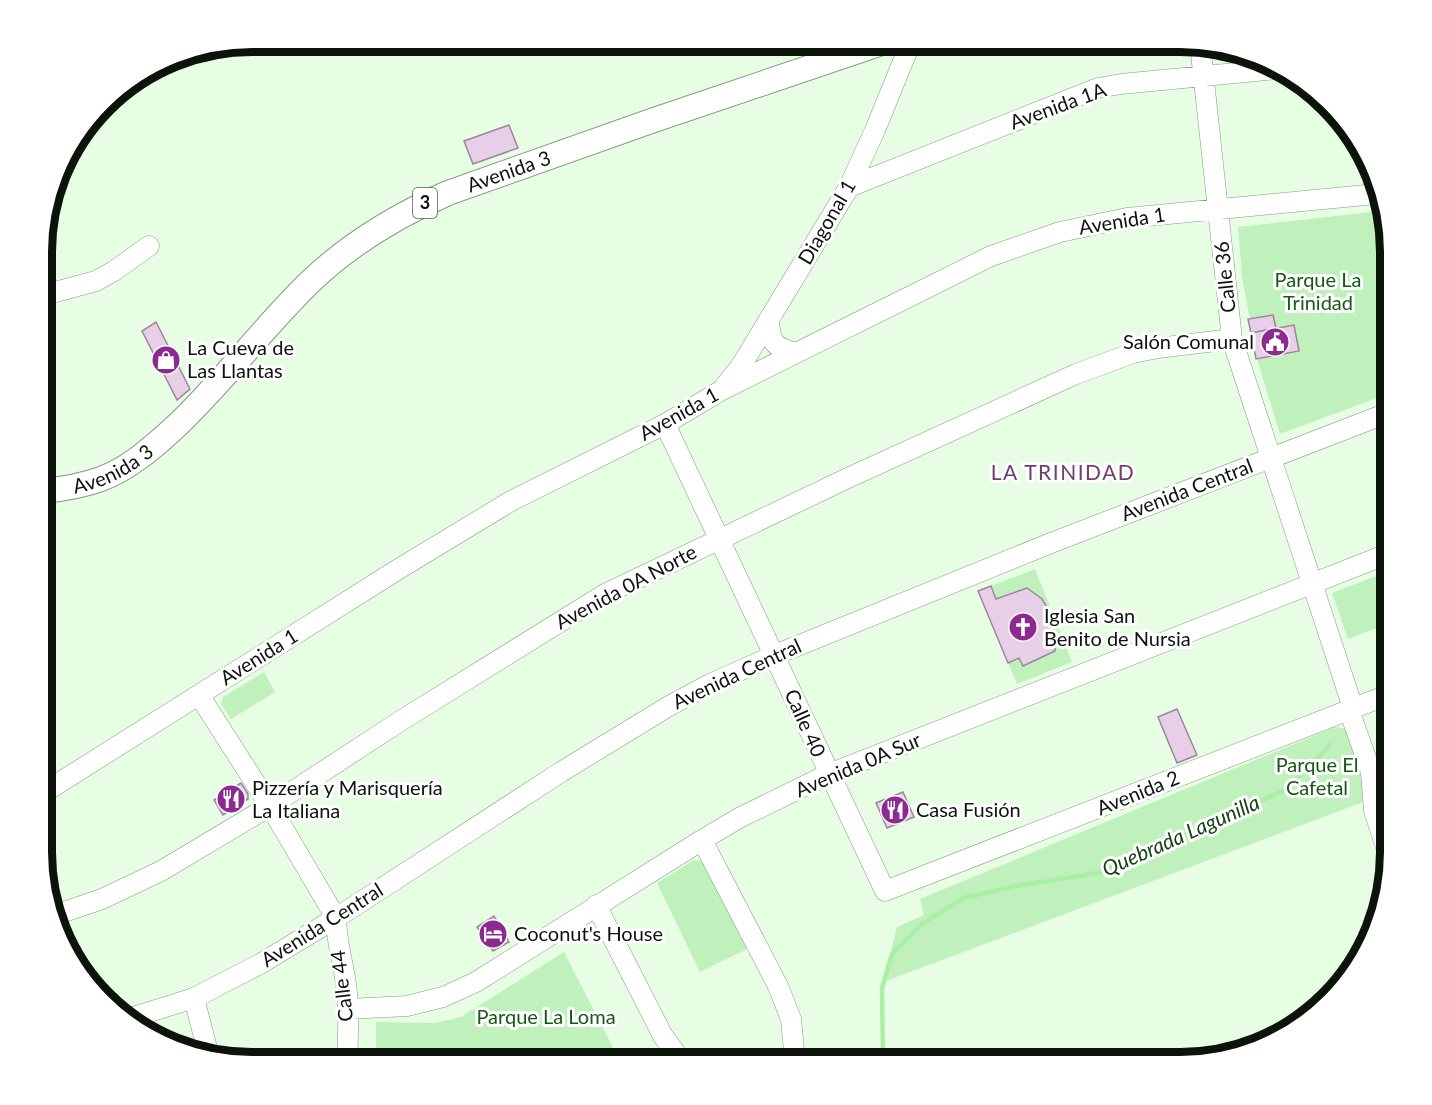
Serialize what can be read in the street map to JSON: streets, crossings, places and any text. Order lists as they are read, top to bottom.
{
  "streets": {
    "main road": ["Avenida 3", "3"],
    "street": [
      "Avenida 1A",
      "Avenida 1",
      "Diagonal 1",
      "Calle 36",
      "Avenida Central",
      "Avenida 0A Norte",
      "Calle 40",
      "Avenida 0A Sur",
      "Avenida 2",
      "Calle 44"
    ]
  },
  "crossings": [
    ["Avenida 1A", "Diagonal 1"],
    ["Avenida 1A", "Calle 36"],
    ["Avenida 1", "Diagonal 1"],
    ["Avenida 1", "Calle 36"],
    ["Avenida 1", "Calle 40"],
    ["Avenida 1", "Calle 44"],
    ["Calle 36", "Avenida Central"],
    ["Calle 36", "Avenida 0A Norte"],
    ["Calle 36", "Avenida 0A Sur"],
    ["Calle 36", "Avenida 2"],
    ["Avenida Central", "Calle 40"],
    ["Avenida Central", "Calle 44"],
    ["Avenida 0A Norte", "Calle 40"],
    ["Avenida 0A Norte", "Calle 44"],
    ["Calle 40", "Avenida 0A Sur"],
    ["Calle 40", "Avenida 2"],
    ["Avenida 0A Sur", "Calle 44"]
  ],
  "districts": ["LA TRINIDAD"],
  "water": ["Quebrada Lagunilla"],
  "parks": ["Parque La Trinidad", "Parque El Cafetal", "Parque La Loma"],
  "places": {
    "public building": ["Salón Comunal"],
    "shop": ["La Cueva de Las Llantas"],
    "church": ["Iglesia San Benito de Nursia"],
    "restaurant": ["Pizzería y Marisquería La Italiana", "Casa Fusión"],
    "hotel": ["Coconut's House"]
  }
}
